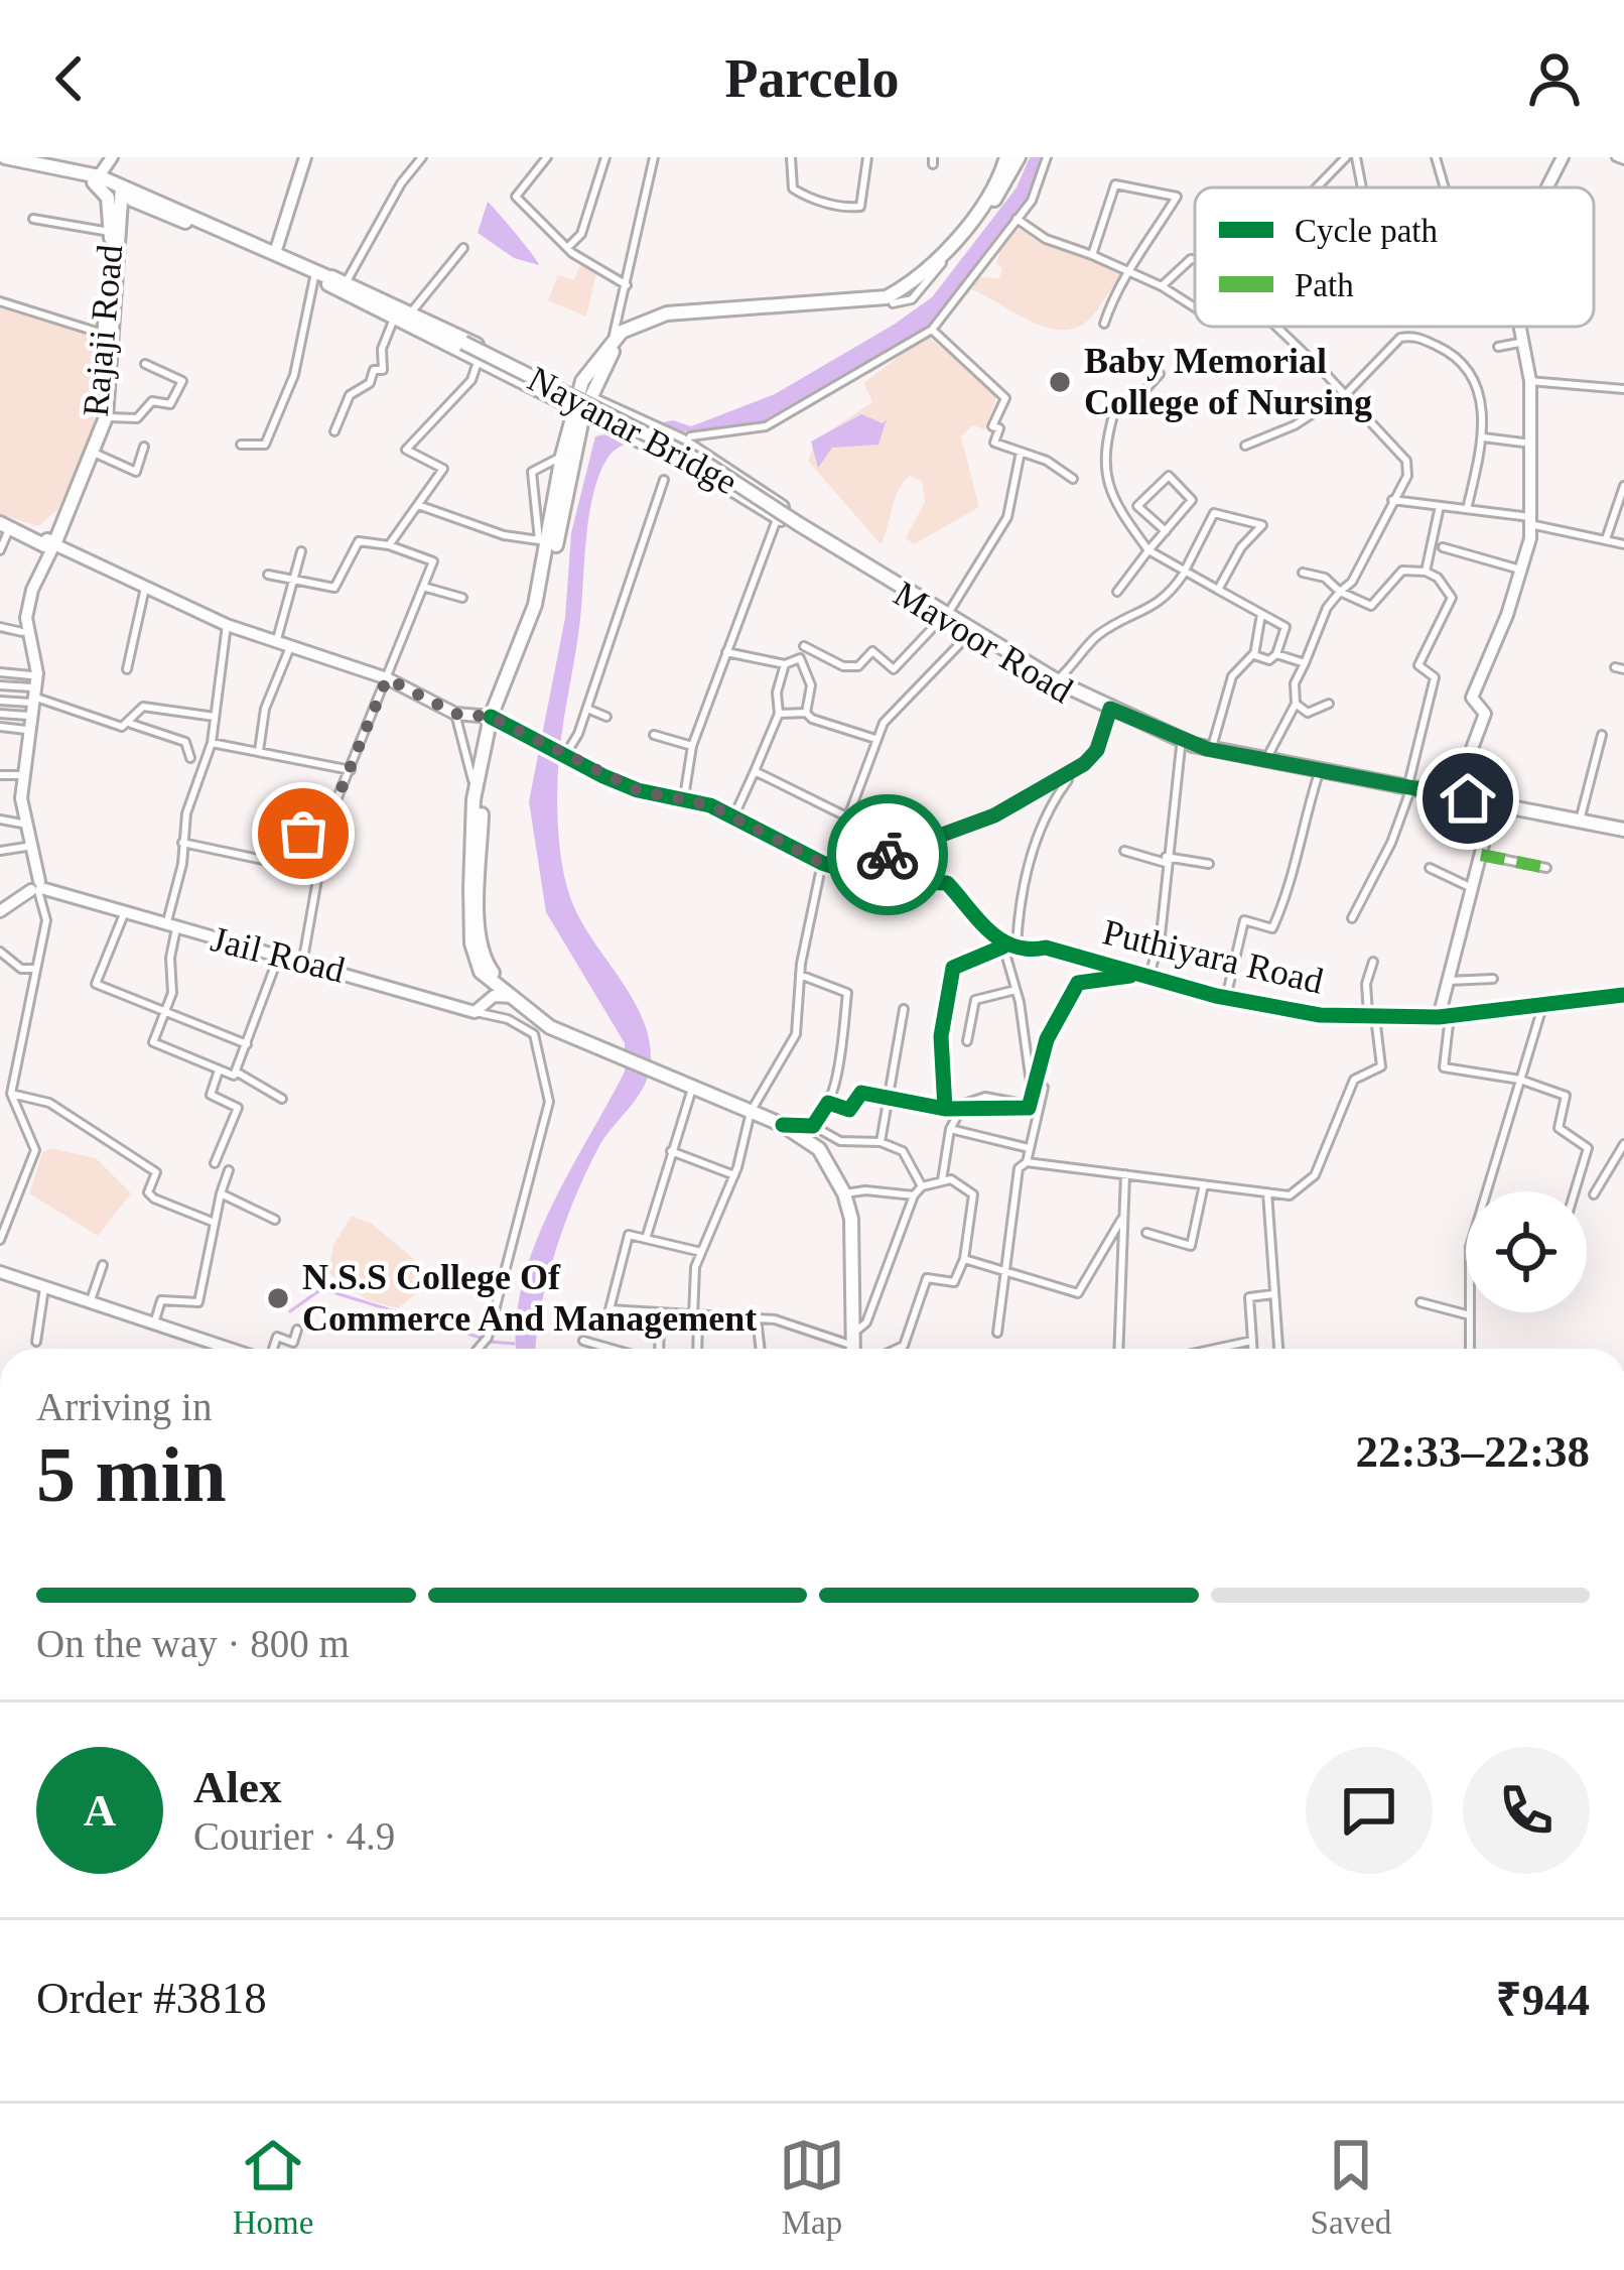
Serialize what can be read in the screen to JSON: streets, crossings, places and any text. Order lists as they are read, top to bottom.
{
  "streets": {
    "main road": ["Rajaji Road", "Nayanar Bridge", "Mavoor Road"],
    "street": ["Jail Road", "Puthiyara Road"]
  },
  "crossings": [
    ["Nayanar Bridge", "Mavoor Road"]
  ],
  "places": ["Baby Memorial College of Nursing", "N.S.S College Of Commerce And Management"],
  "legend": ["Cycle path", "Path"],
  "page": {
    "header": "Parcelo",
    "heading": ["5 min", "Arriving in", "22:33–22:38"],
    "panel": [
      "Alex",
      "Courier · 4.9",
      "Order #3818",
      "₹944"
    ],
    "bar": "On the way · 800 m",
    "round": "A",
    "tabs": ["Home", "Map", "Saved"]
  }
}
